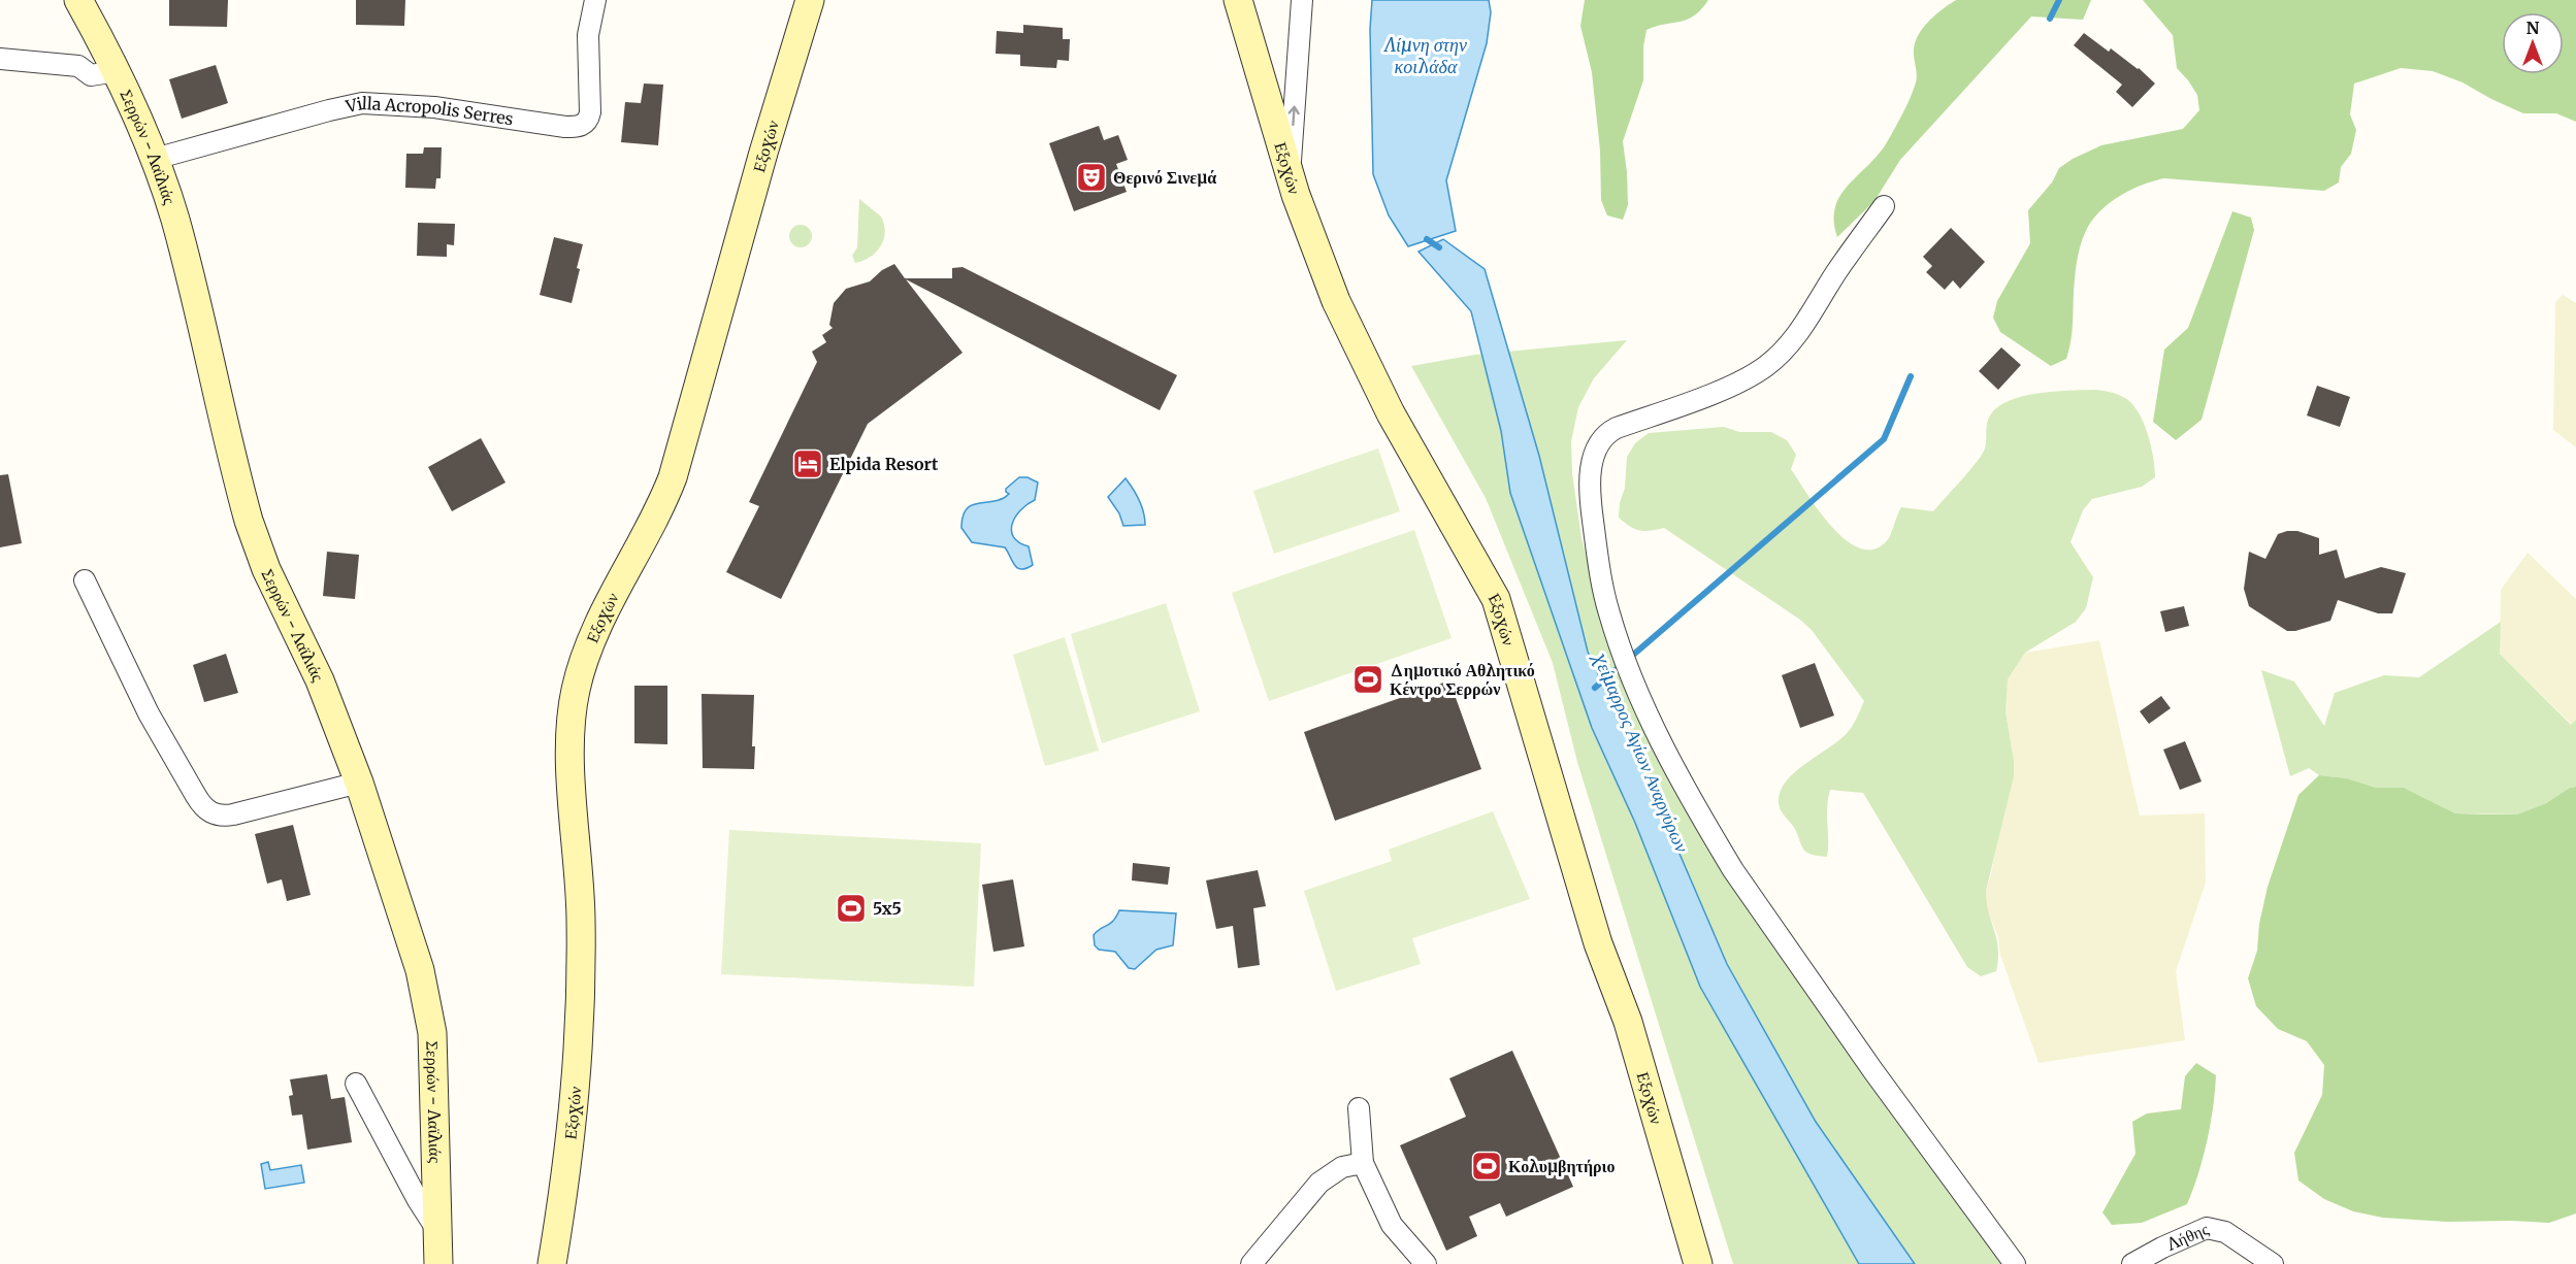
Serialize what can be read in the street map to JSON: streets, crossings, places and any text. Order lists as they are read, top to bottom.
{
  "streets": {
    "main road": ["Εξοχών", "Σερρών - Λαϊλιάς"],
    "street": ["Villa Acropolis Serres", "Λήθης"]
  },
  "crossings": [
    ["Villa Acropolis Serres", "Σερρών - Λαϊλιάς"]
  ],
  "water": ["Λίμνη στην κοιλάδα", "χείμαρρος Αγίων Αναργύρων"],
  "places": {
    "theatre": ["Θερινό Σινεμά"],
    "hotel": ["Elpida Resort"],
    "sports": ["Δημοτικό Αθλητικό Κέντρο Σερρών", "5x5", "Κολυμβητήριο"]
  },
  "north": "top"
}
